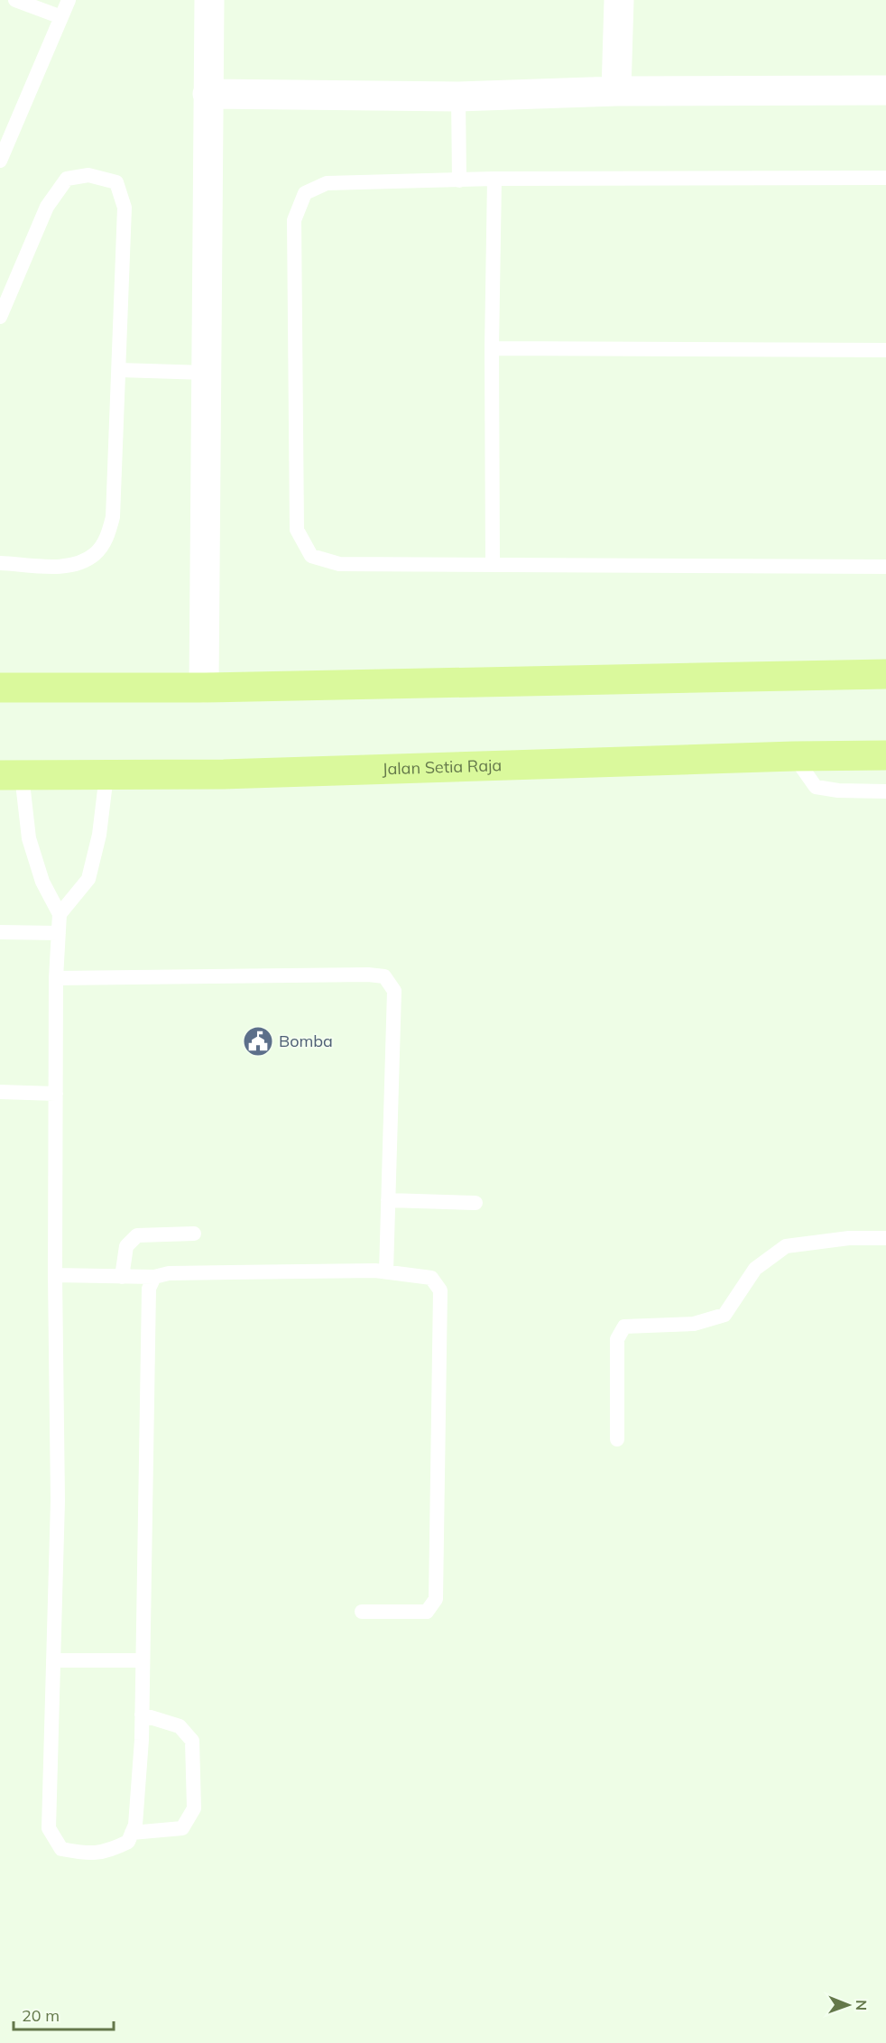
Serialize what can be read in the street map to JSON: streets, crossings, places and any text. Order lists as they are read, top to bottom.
{
  "streets": {
    "highway": ["Jalan Setia Raja"]
  },
  "places": {
    "public building": ["Bomba"]
  },
  "scale_bar": "20 m",
  "north": "right"
}
